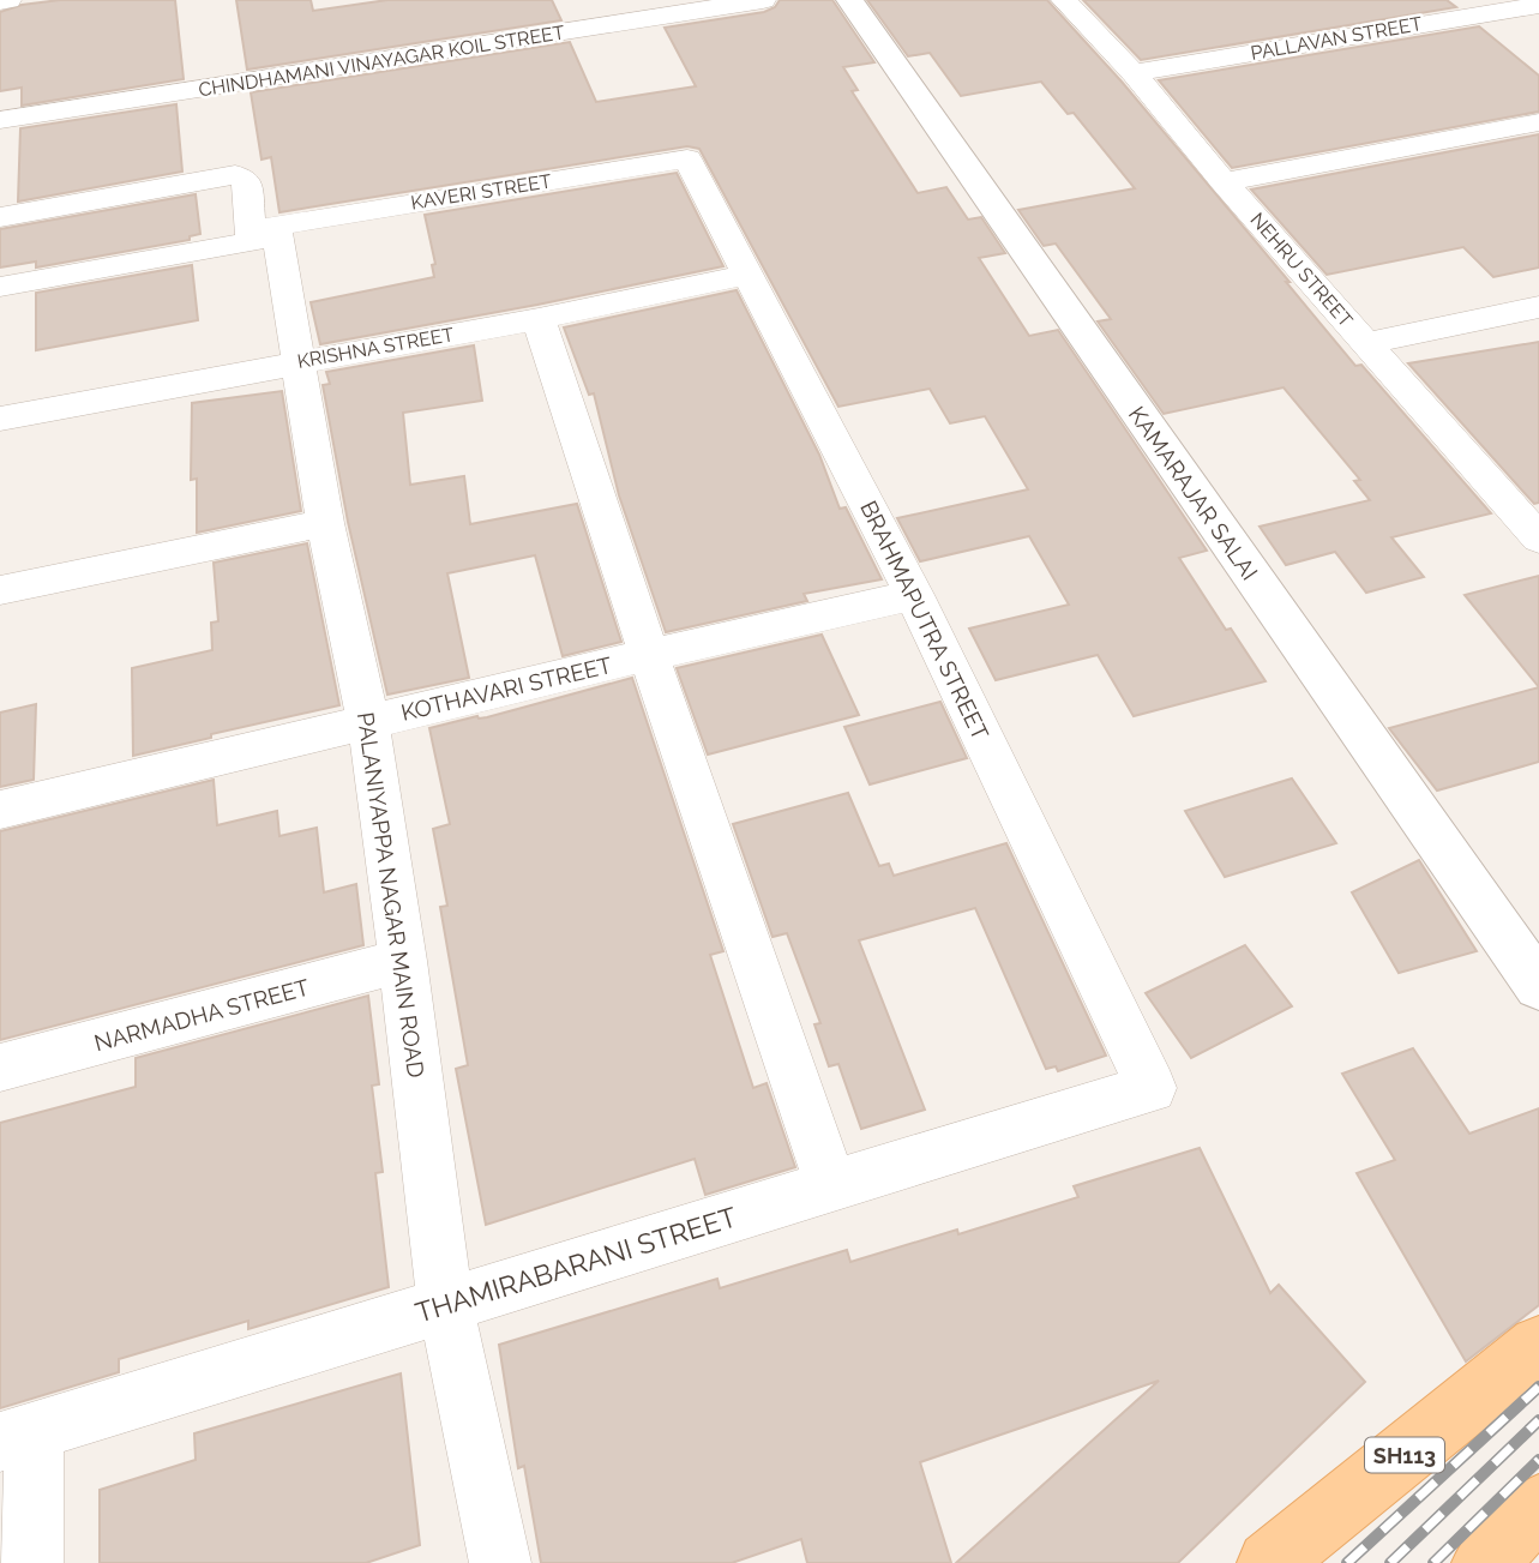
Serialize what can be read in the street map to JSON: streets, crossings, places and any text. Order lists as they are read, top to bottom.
{
  "streets": {
    "main road": ["SH113"],
    "street": [
      "PALLAVAN STREET",
      "CHINDHAMANI VINAYAGAR KOIL STREET",
      "KAVERI STREET",
      "NEHRU STREET",
      "KRISHNA STREET",
      "KAMARAJAR SALAI",
      "BRAHMAPUTRA STREET",
      "KOTHAVARI STREET",
      "PALANIYAPPA NAGAR MAIN ROAD",
      "NARMADHA STREET",
      "THAMIRABARANI STREET"
    ]
  },
  "crossings": [
    ["PALLAVAN STREET", "NEHRU STREET"],
    ["KAVERI STREET", "BRAHMAPUTRA STREET"],
    ["KAVERI STREET", "PALANIYAPPA NAGAR MAIN ROAD"],
    ["KRISHNA STREET", "BRAHMAPUTRA STREET"],
    ["KRISHNA STREET", "PALANIYAPPA NAGAR MAIN ROAD"],
    ["BRAHMAPUTRA STREET", "KOTHAVARI STREET"],
    ["BRAHMAPUTRA STREET", "THAMIRABARANI STREET"],
    ["KOTHAVARI STREET", "PALANIYAPPA NAGAR MAIN ROAD"],
    ["PALANIYAPPA NAGAR MAIN ROAD", "NARMADHA STREET"],
    ["PALANIYAPPA NAGAR MAIN ROAD", "THAMIRABARANI STREET"]
  ]
}
